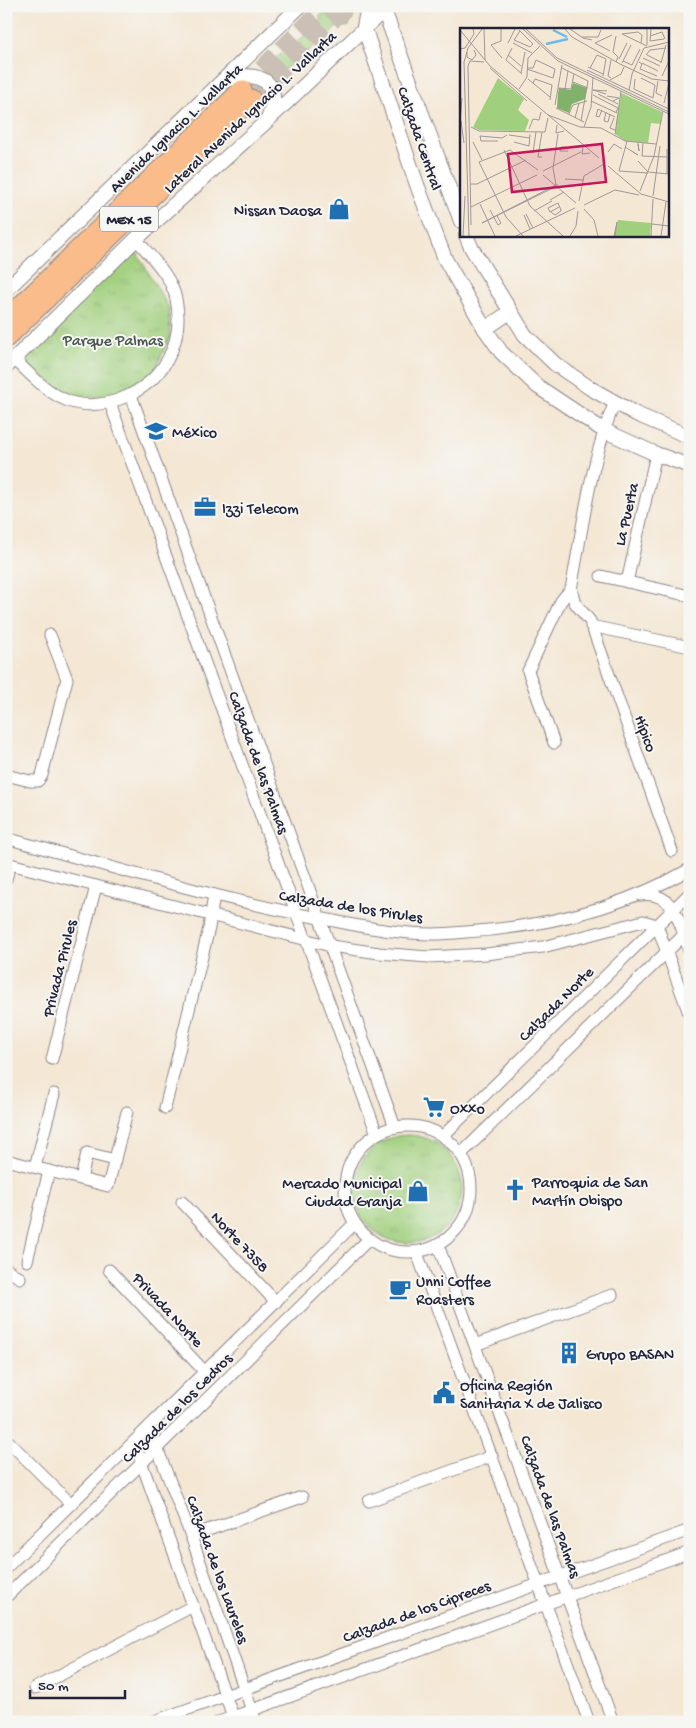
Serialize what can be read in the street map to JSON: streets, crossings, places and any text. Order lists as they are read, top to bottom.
{
  "streets": {
    "highway": ["Avenida Ignacio L. Vallarta", "MEX 15"],
    "street": [
      "Lateral Avenida Ignacio L. Vallarta",
      "Calzada Central",
      "La Puerta",
      "Hípico",
      "Calzada de las Palmas",
      "Calzada de los Pirules",
      "Privada Pirules",
      "Calzada Norte",
      "Norte 7358",
      "Privada Norte",
      "Calzada de los Cedros",
      "Calzada de los Laureles",
      "Calzada de los Cipreces"
    ]
  },
  "crossings": [
    ["Lateral Avenida Ignacio L. Vallarta", "Calzada Central"],
    ["Calzada Central", "La Puerta"],
    ["Calzada de las Palmas", "Calzada de los Pirules"],
    ["Calzada de las Palmas", "Calzada Norte"],
    ["Calzada de las Palmas", "Calzada de los Cedros"],
    ["Calzada de las Palmas", "Calzada de los Cipreces"],
    ["Calzada Norte", "Calzada de los Cedros"],
    ["Norte 7358", "Calzada de los Cedros"],
    ["Privada Norte", "Calzada de los Cedros"],
    ["Calzada de los Cedros", "Calzada de los Laureles"],
    ["Calzada de los Laureles", "Calzada de los Cipreces"]
  ],
  "parks": ["Parque Palmas"],
  "places": {
    "shop": ["Nissan Daosa", "Mercado Municipal Ciudad Granja"],
    "school or university": ["México"],
    "office": ["Izzi Telecom"],
    "supermarket": ["Oxxo"],
    "church": ["Parroquia de San Martín Obispo"],
    "cafe": ["Unni Coffee Roasters"],
    "building": ["Grupo BASAN"],
    "public building": ["Oficina Región Sanitaria X de Jalisco"]
  },
  "scale_bar": "50 m"
}
